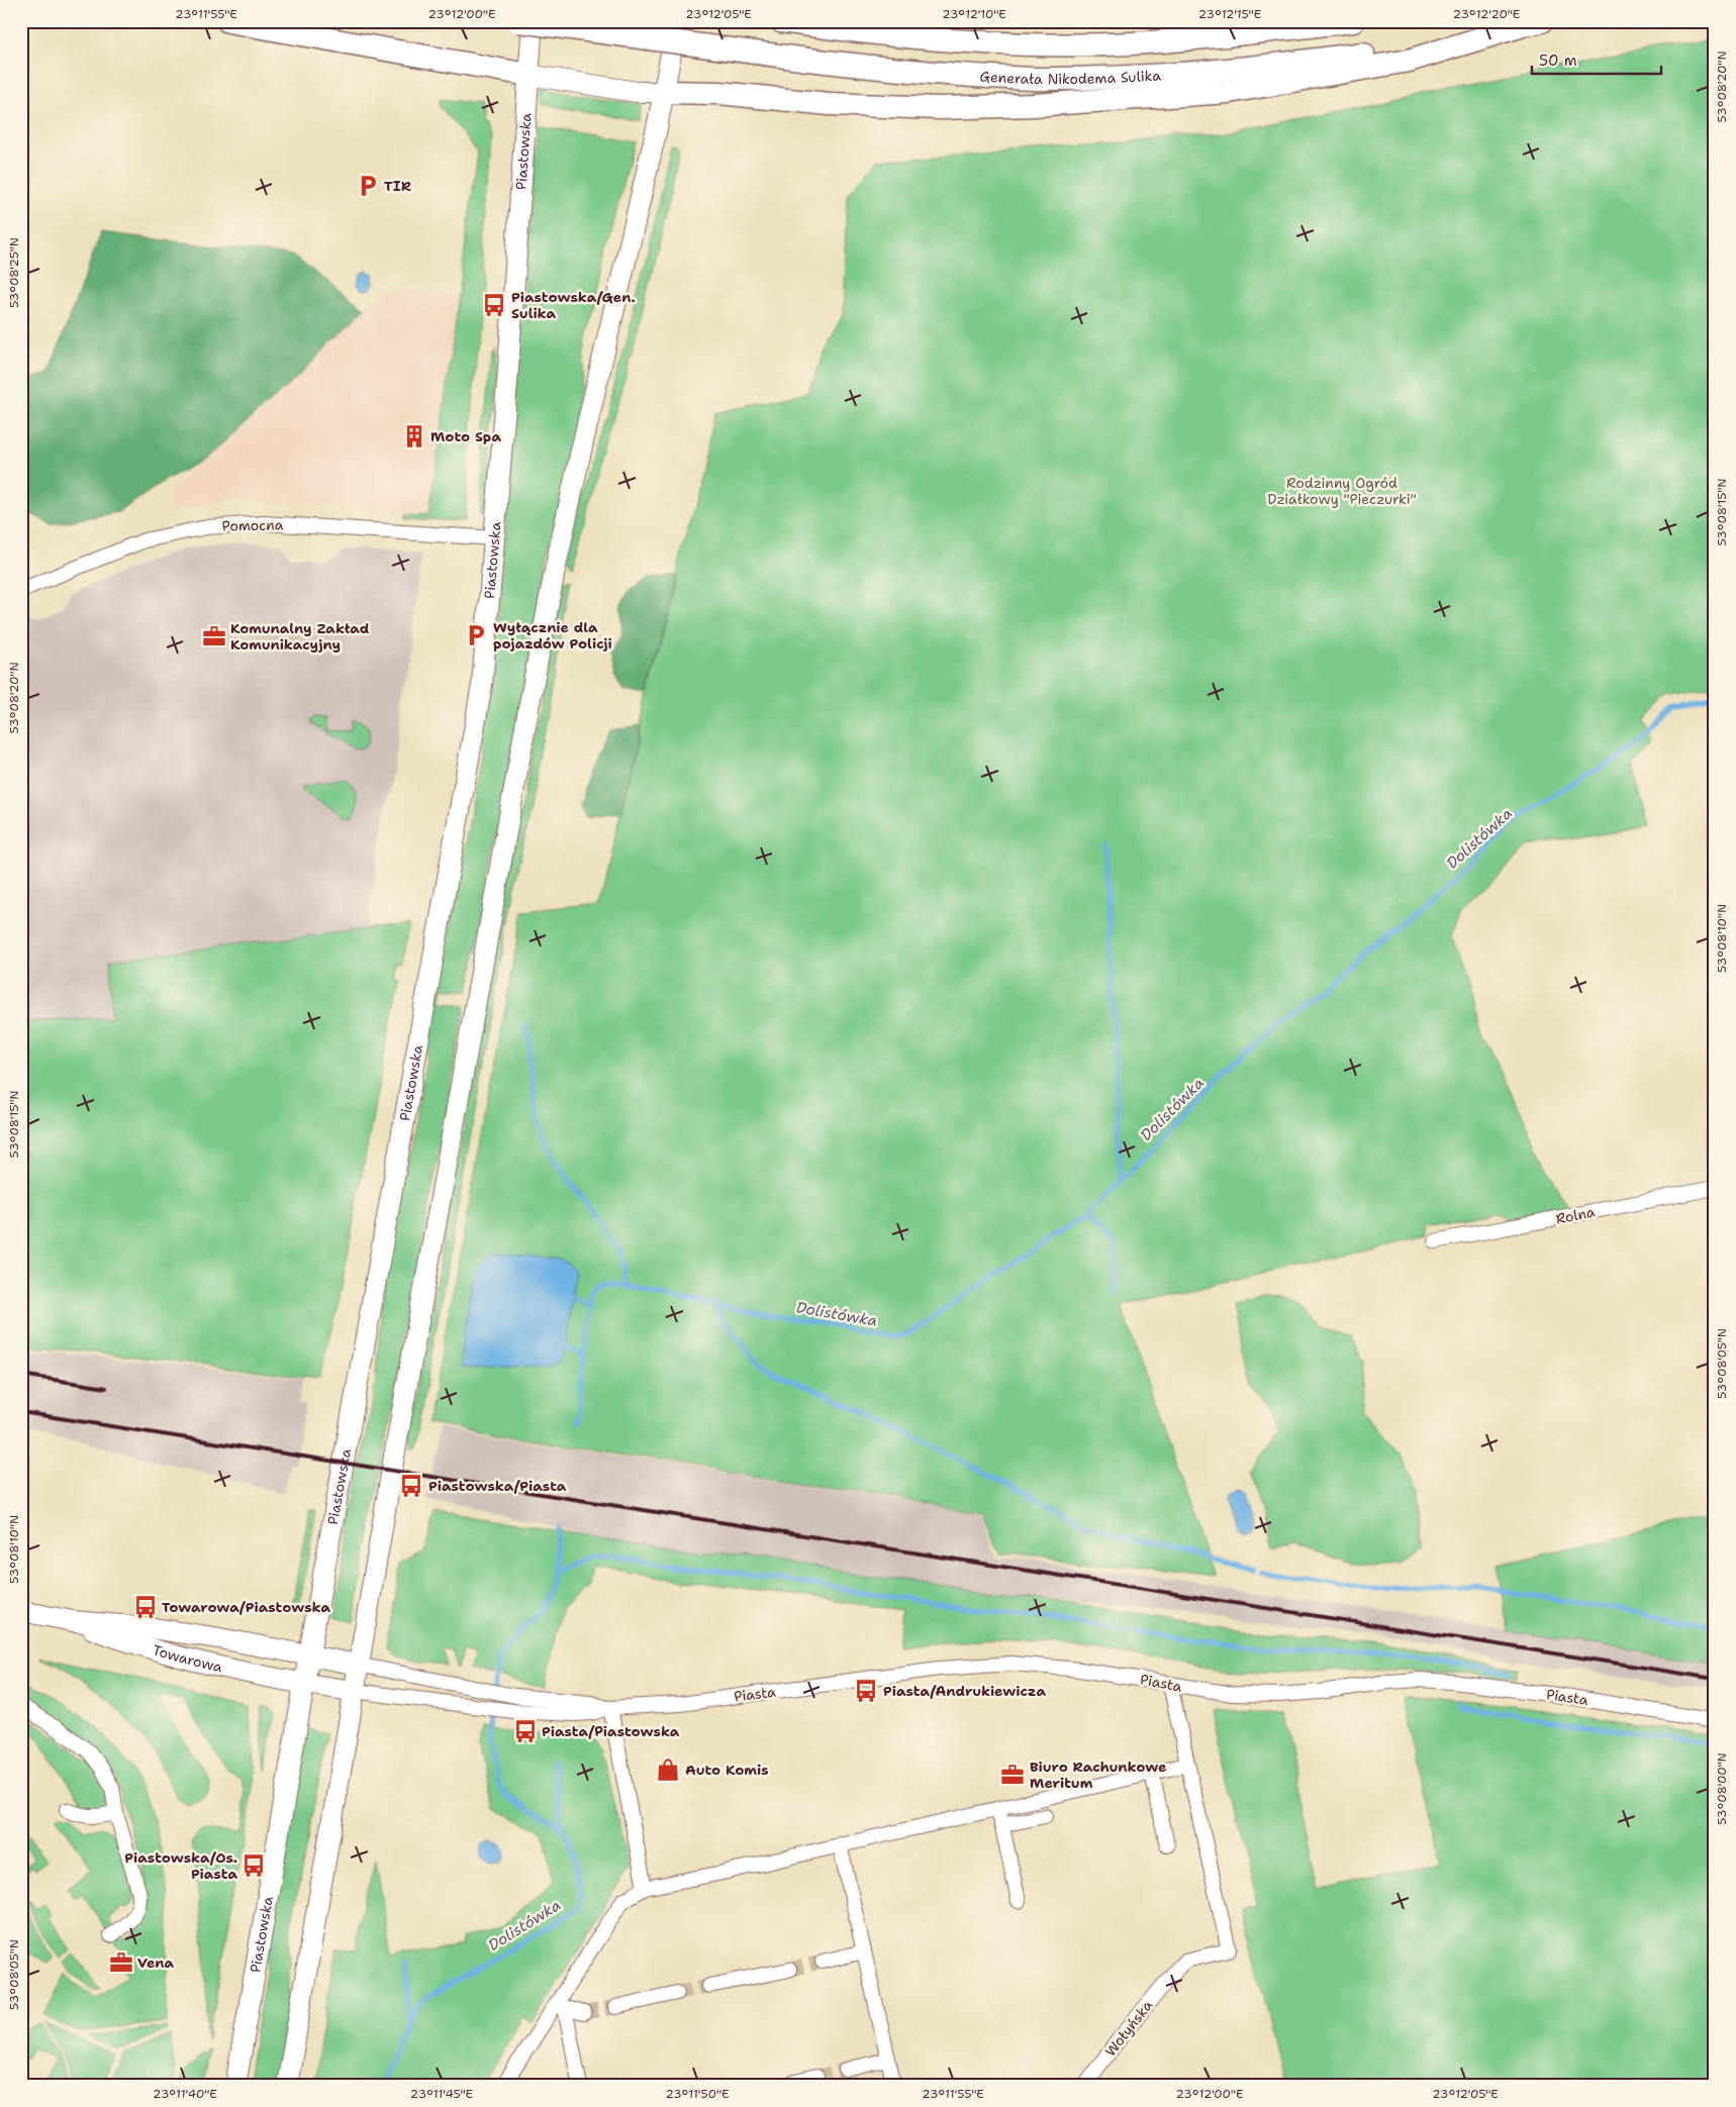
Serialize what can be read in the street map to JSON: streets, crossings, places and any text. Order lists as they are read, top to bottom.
{
  "streets": {
    "highway": ["Generała Nikodema Sulika"],
    "main road": ["Piastowska", "Towarowa"],
    "street": [
      "Pomocna",
      "Rolna",
      "Piasta",
      "Wołyńska"
    ]
  },
  "crossings": [
    ["Piastowska", "Pomocna"],
    ["Piastowska", "Towarowa"],
    ["Towarowa", "Piasta"]
  ],
  "water": ["Dolistówka"],
  "parks": ["Rodzinny Ogród Działkowy \"Pieczurki\""],
  "places": {
    "parking": ["TIR", "Wyłącznie dla pojazdów Policji"],
    "bus stop": [
      "Piastowska/Gen. Sulika",
      "Piastowska/Piasta",
      "Towarowa/Piastowska",
      "Piasta/Andrukiewicza",
      "Piasta/Piastowska",
      "Piastowska/Os. Piasta"
    ],
    "building": ["Moto Spa"],
    "office": ["Komunalny Zakład Komunikacyjny", "Biuro Rachunkowe Meritum", "Vena"],
    "shop": ["Auto Komis"]
  },
  "scale_bar": "50 m",
  "coordinates": [
    "23°11'55\"E",
    "23°12'00\"E",
    "23°12'05\"E",
    "23°12'10\"E",
    "23°12'15\"E",
    "23°12'20\"E",
    "53°08'20\"N",
    "53°08'25\"N",
    "53°08'15\"N",
    "53°08'10\"N",
    "53°08'05\"N",
    "53°08'00\"N",
    "23°11'40\"E",
    "23°11'45\"E",
    "23°11'50\"E"
  ]
}
